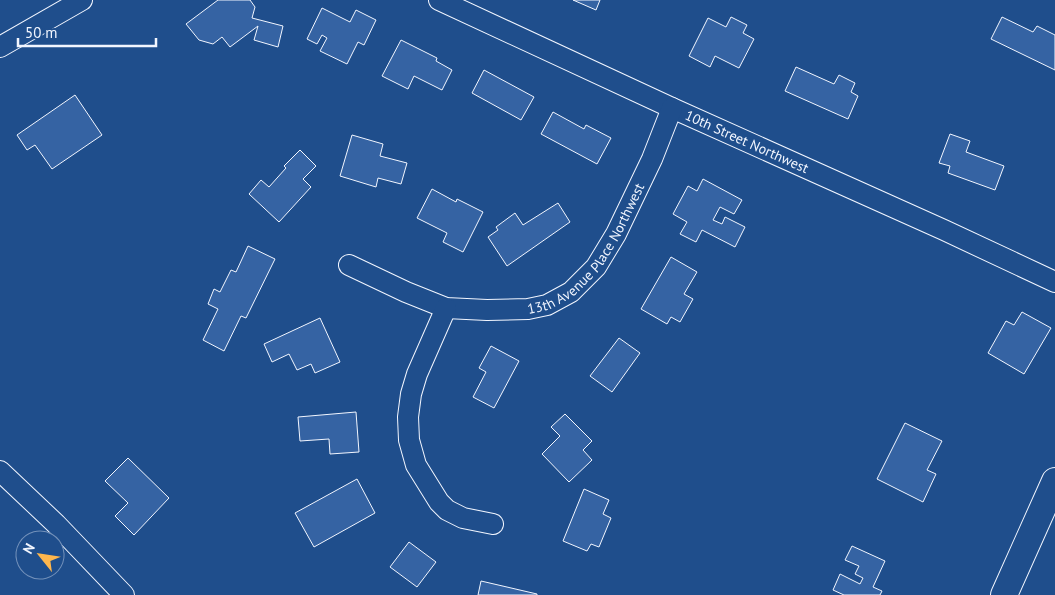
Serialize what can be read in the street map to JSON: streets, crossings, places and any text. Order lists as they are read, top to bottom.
{
  "streets": {
    "street": ["10th Street Northwest", "13th Avenue Place Northwest"]
  },
  "crossings": [
    ["10th Street Northwest", "13th Avenue Place Northwest"]
  ],
  "scale_bar": "50 m",
  "north": "top left"
}
